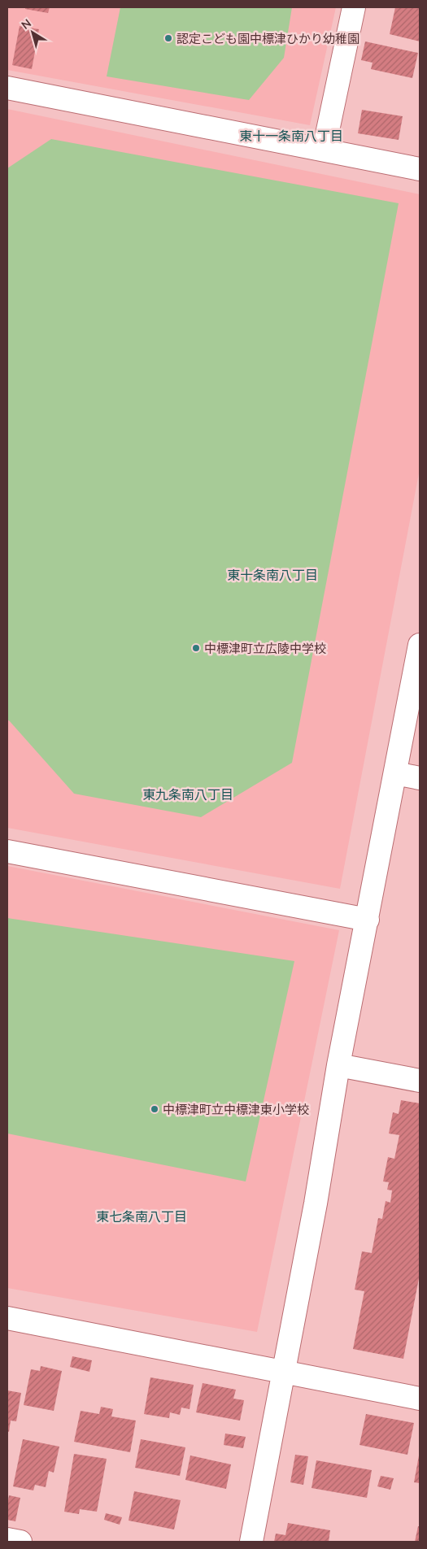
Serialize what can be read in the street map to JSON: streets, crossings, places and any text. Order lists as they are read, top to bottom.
{
  "districts": [
    "東十一条南八丁目",
    "東十条南八丁目",
    "東九条南八丁目",
    "東七条南八丁目"
  ],
  "places": ["認定こども園中標津ひかり幼稚園", "中標津町立広陵中学校", "中標津町立中標津東小学校"],
  "north": "top left"
}
